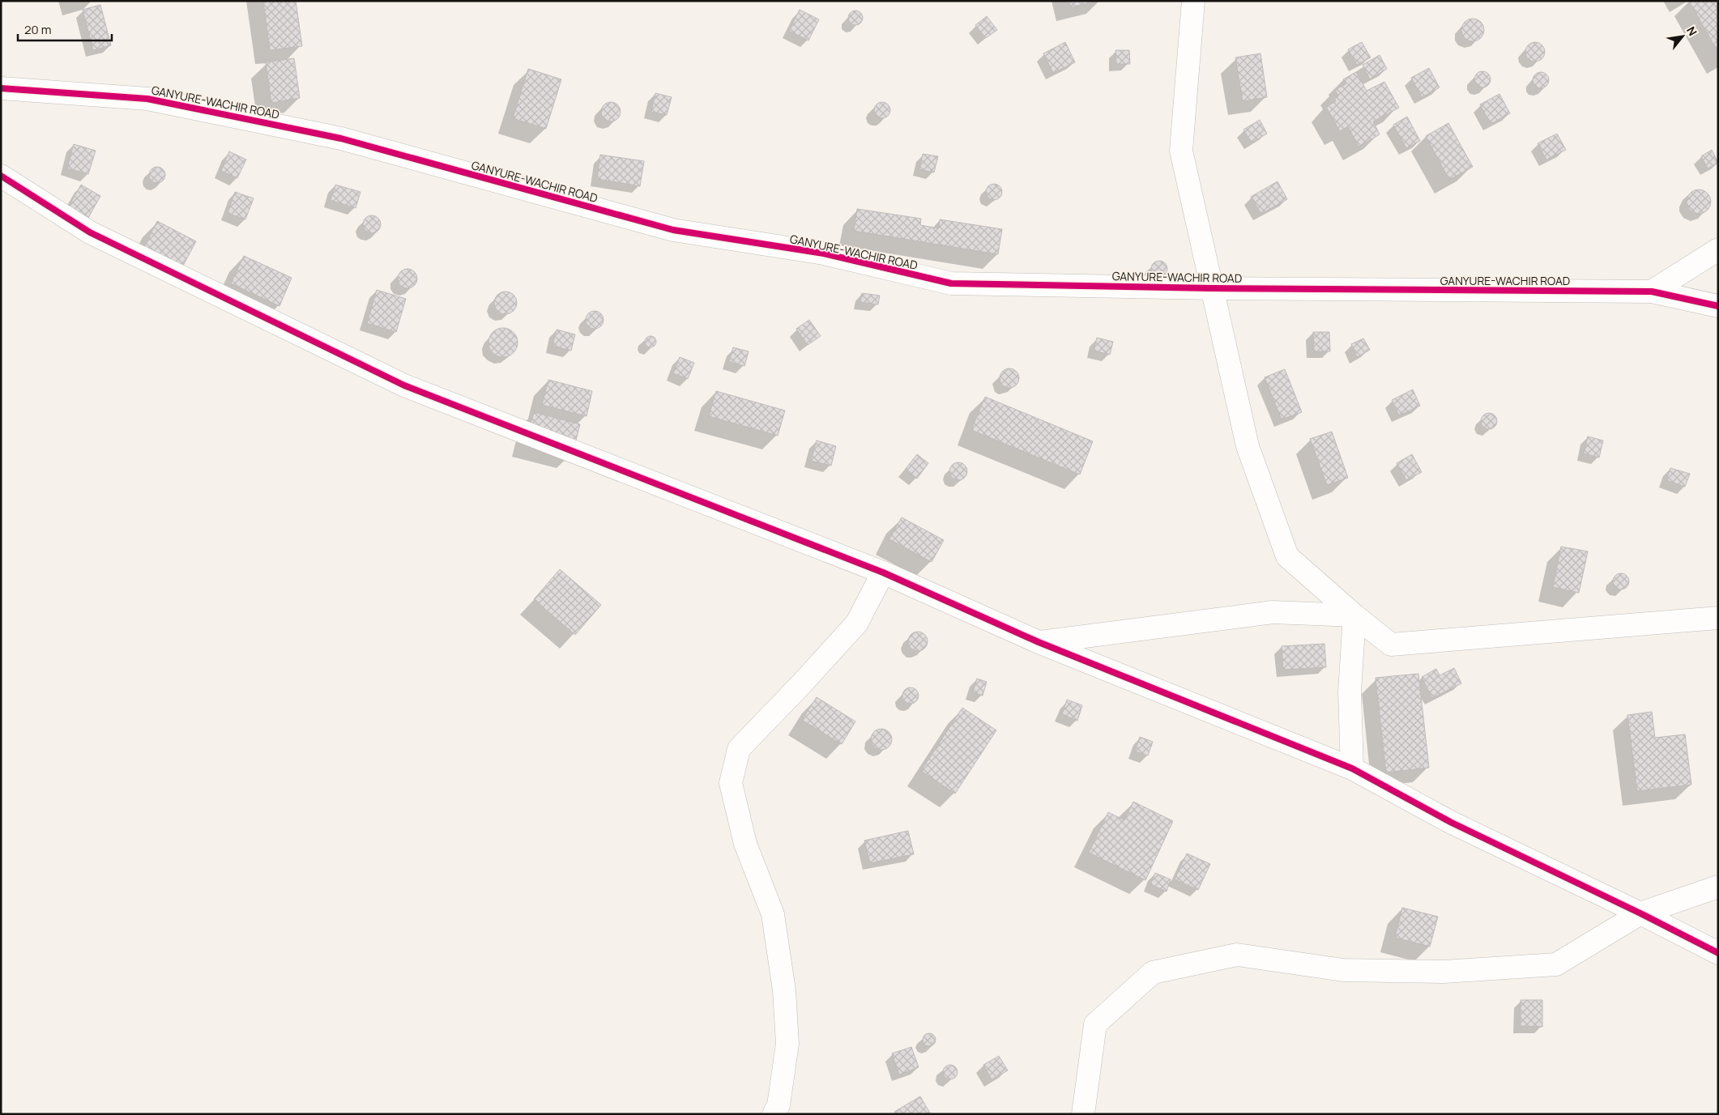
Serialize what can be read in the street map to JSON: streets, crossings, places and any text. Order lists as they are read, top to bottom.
{
  "streets": {
    "street": ["GANYURE-WACHIR ROAD"]
  },
  "scale_bar": "20 m",
  "north": "top right"
}
